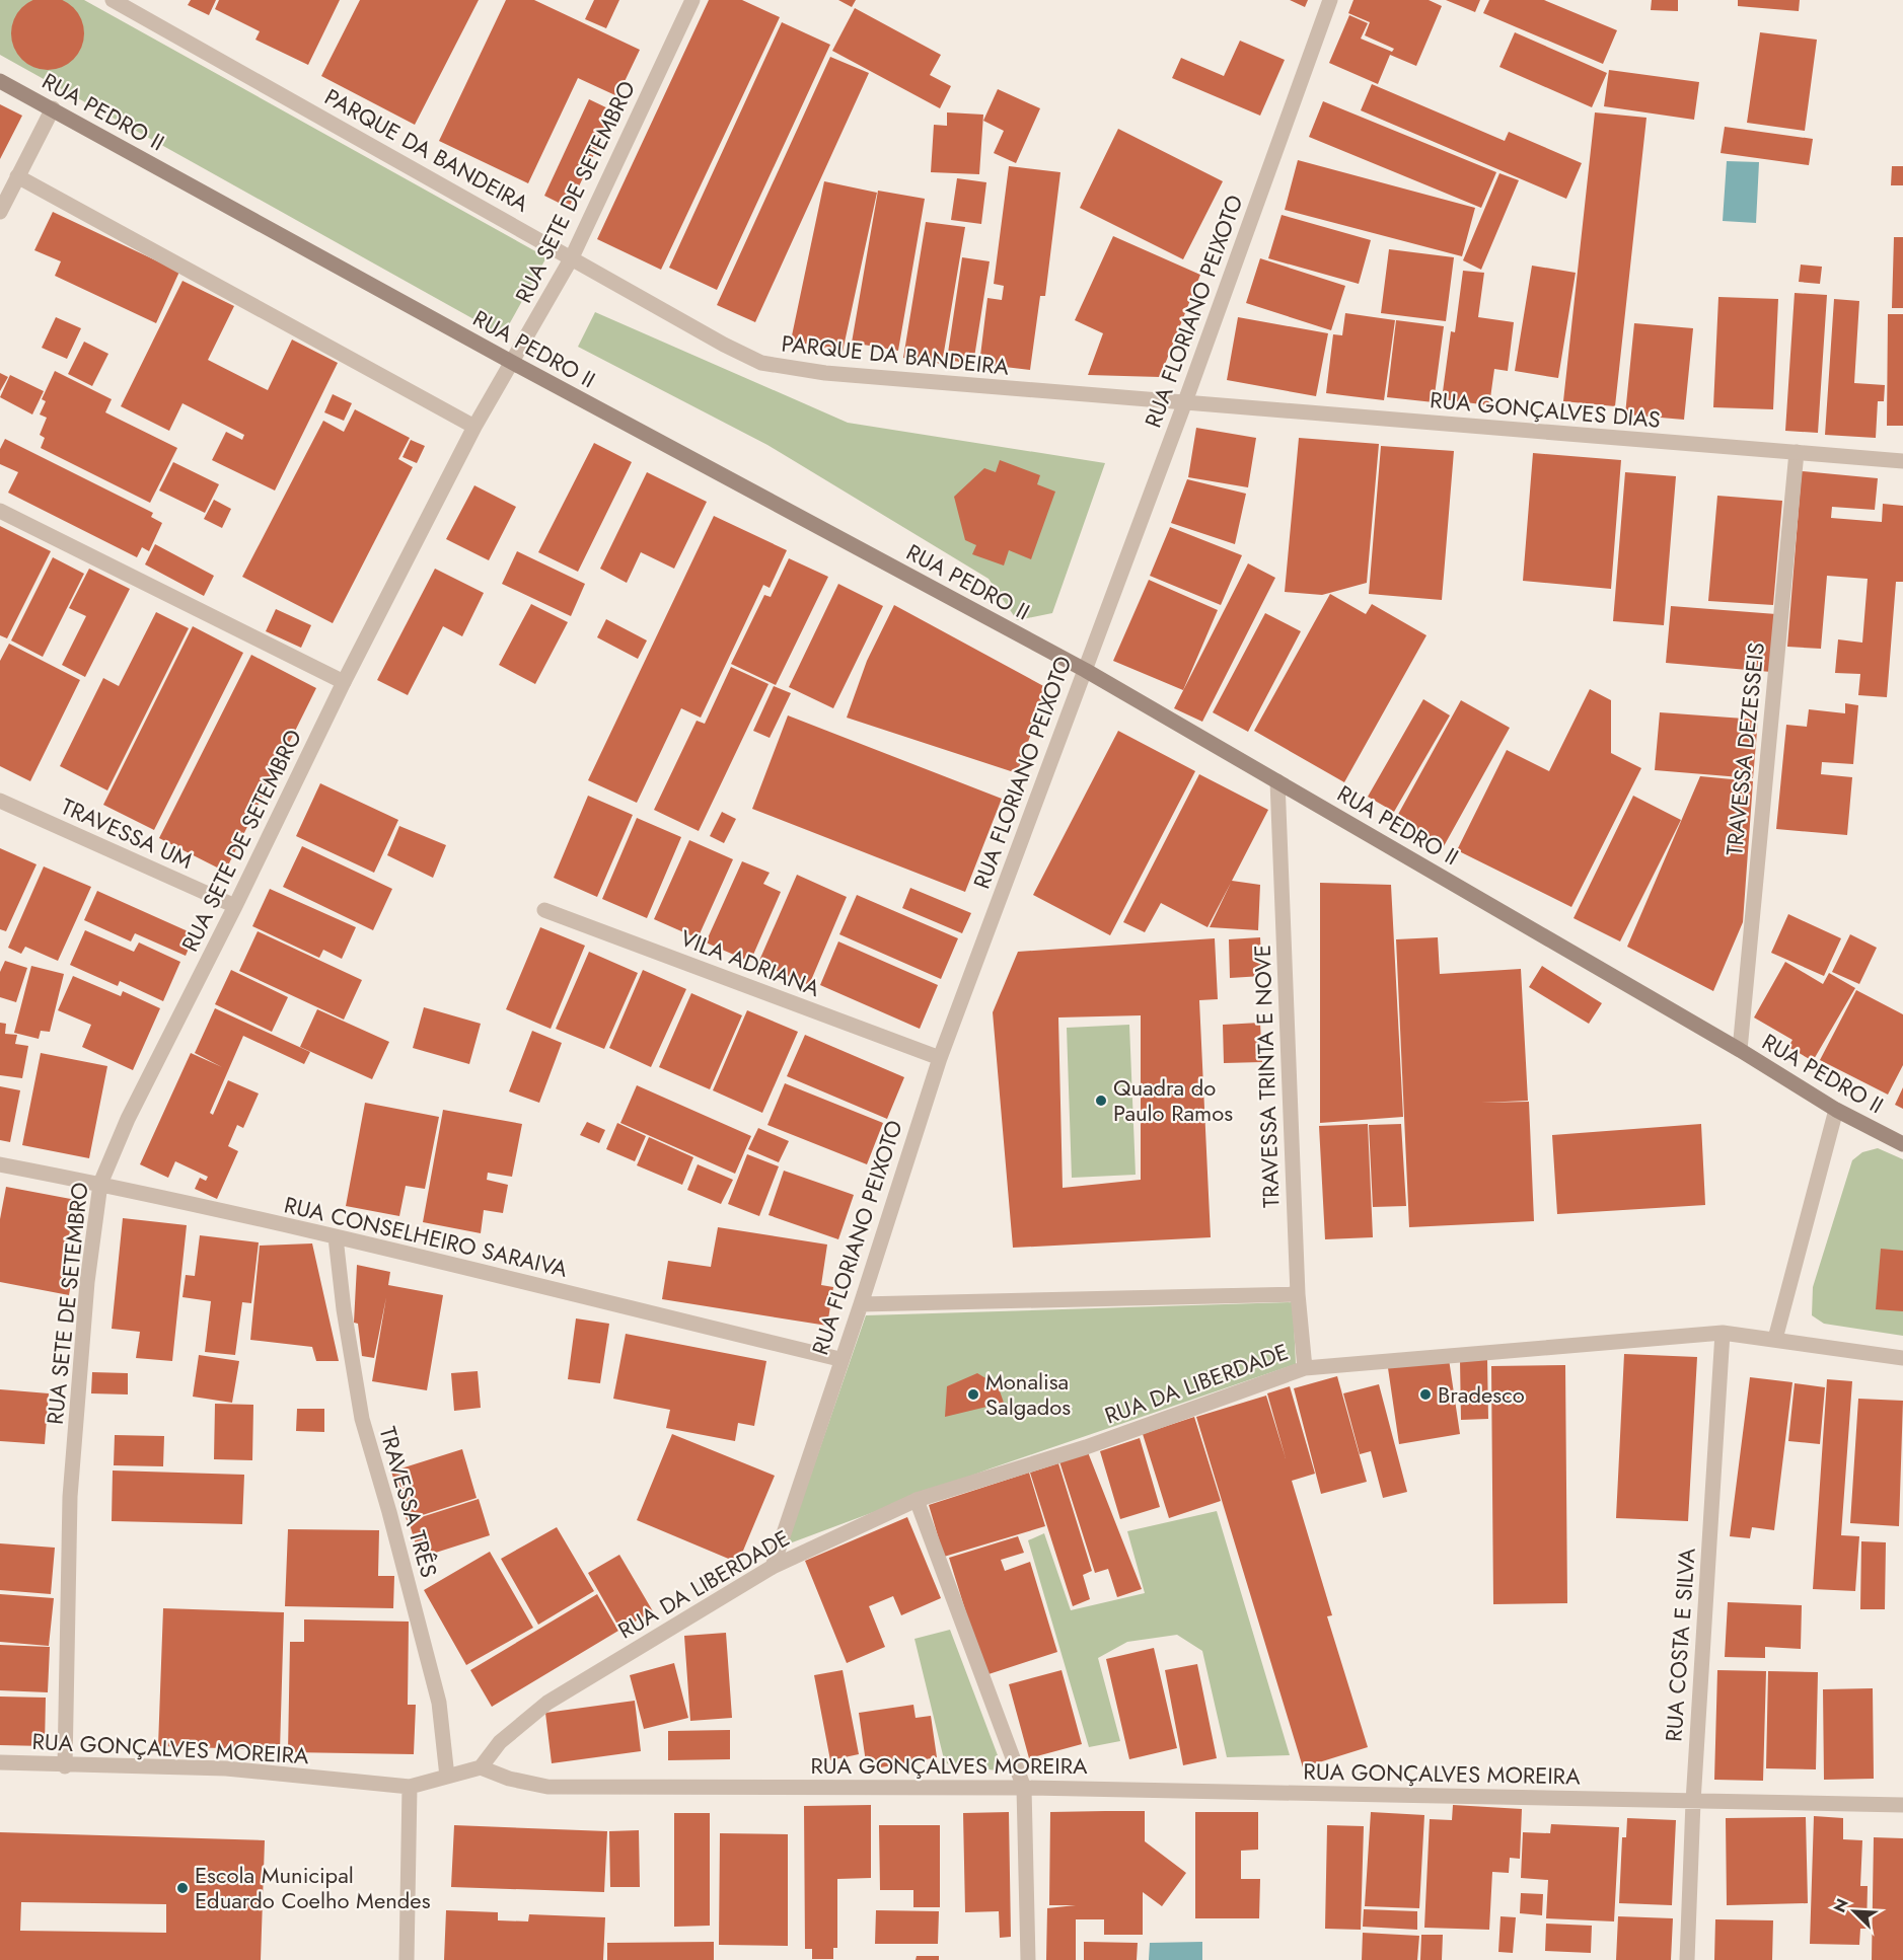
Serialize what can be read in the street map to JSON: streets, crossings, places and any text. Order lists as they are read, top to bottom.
{
  "streets": {
    "street": [
      "RUA PEDRO II",
      "PARQUE DA BANDEIRA",
      "RUA SETE DE SETEMBRO",
      "RUA FLORIANO PEIXOTO",
      "RUA GONÇALVES DIAS",
      "TRAVESSA DEZESSEIS",
      "TRAVESSA UM",
      "VILA ADRIANA",
      "TRAVESSA TRINTA E NOVE",
      "RUA CONSELHEIRO SARAIVA",
      "RUA DA LIBERDADE",
      "TRAVESSA TRÊS",
      "RUA COSTA E SILVA",
      "RUA GONÇALVES MOREIRA"
    ]
  },
  "crossings": [
    ["RUA PEDRO II", "RUA SETE DE SETEMBRO"],
    ["RUA PEDRO II", "RUA FLORIANO PEIXOTO"],
    ["RUA PEDRO II", "TRAVESSA DEZESSEIS"],
    ["RUA PEDRO II", "TRAVESSA TRINTA E NOVE"],
    ["PARQUE DA BANDEIRA", "RUA SETE DE SETEMBRO"],
    ["PARQUE DA BANDEIRA", "RUA FLORIANO PEIXOTO"],
    ["PARQUE DA BANDEIRA", "RUA GONÇALVES DIAS"],
    ["RUA SETE DE SETEMBRO", "TRAVESSA UM"],
    ["RUA SETE DE SETEMBRO", "RUA CONSELHEIRO SARAIVA"],
    ["RUA SETE DE SETEMBRO", "RUA GONÇALVES MOREIRA"],
    ["RUA FLORIANO PEIXOTO", "RUA GONÇALVES DIAS"],
    ["RUA FLORIANO PEIXOTO", "VILA ADRIANA"],
    ["RUA FLORIANO PEIXOTO", "RUA CONSELHEIRO SARAIVA"],
    ["RUA FLORIANO PEIXOTO", "RUA DA LIBERDADE"],
    ["RUA GONÇALVES DIAS", "TRAVESSA DEZESSEIS"],
    ["TRAVESSA TRINTA E NOVE", "RUA DA LIBERDADE"],
    ["RUA CONSELHEIRO SARAIVA", "TRAVESSA TRÊS"],
    ["RUA DA LIBERDADE", "RUA COSTA E SILVA"],
    ["RUA DA LIBERDADE", "RUA GONÇALVES MOREIRA"],
    ["TRAVESSA TRÊS", "RUA GONÇALVES MOREIRA"],
    ["RUA COSTA E SILVA", "RUA GONÇALVES MOREIRA"]
  ],
  "places": [
    "Quadra do Paulo Ramos",
    "Monalisa Salgados",
    "Bradesco",
    "Escola Municipal Eduardo Coelho Mendes"
  ],
  "north": "top left"
}
